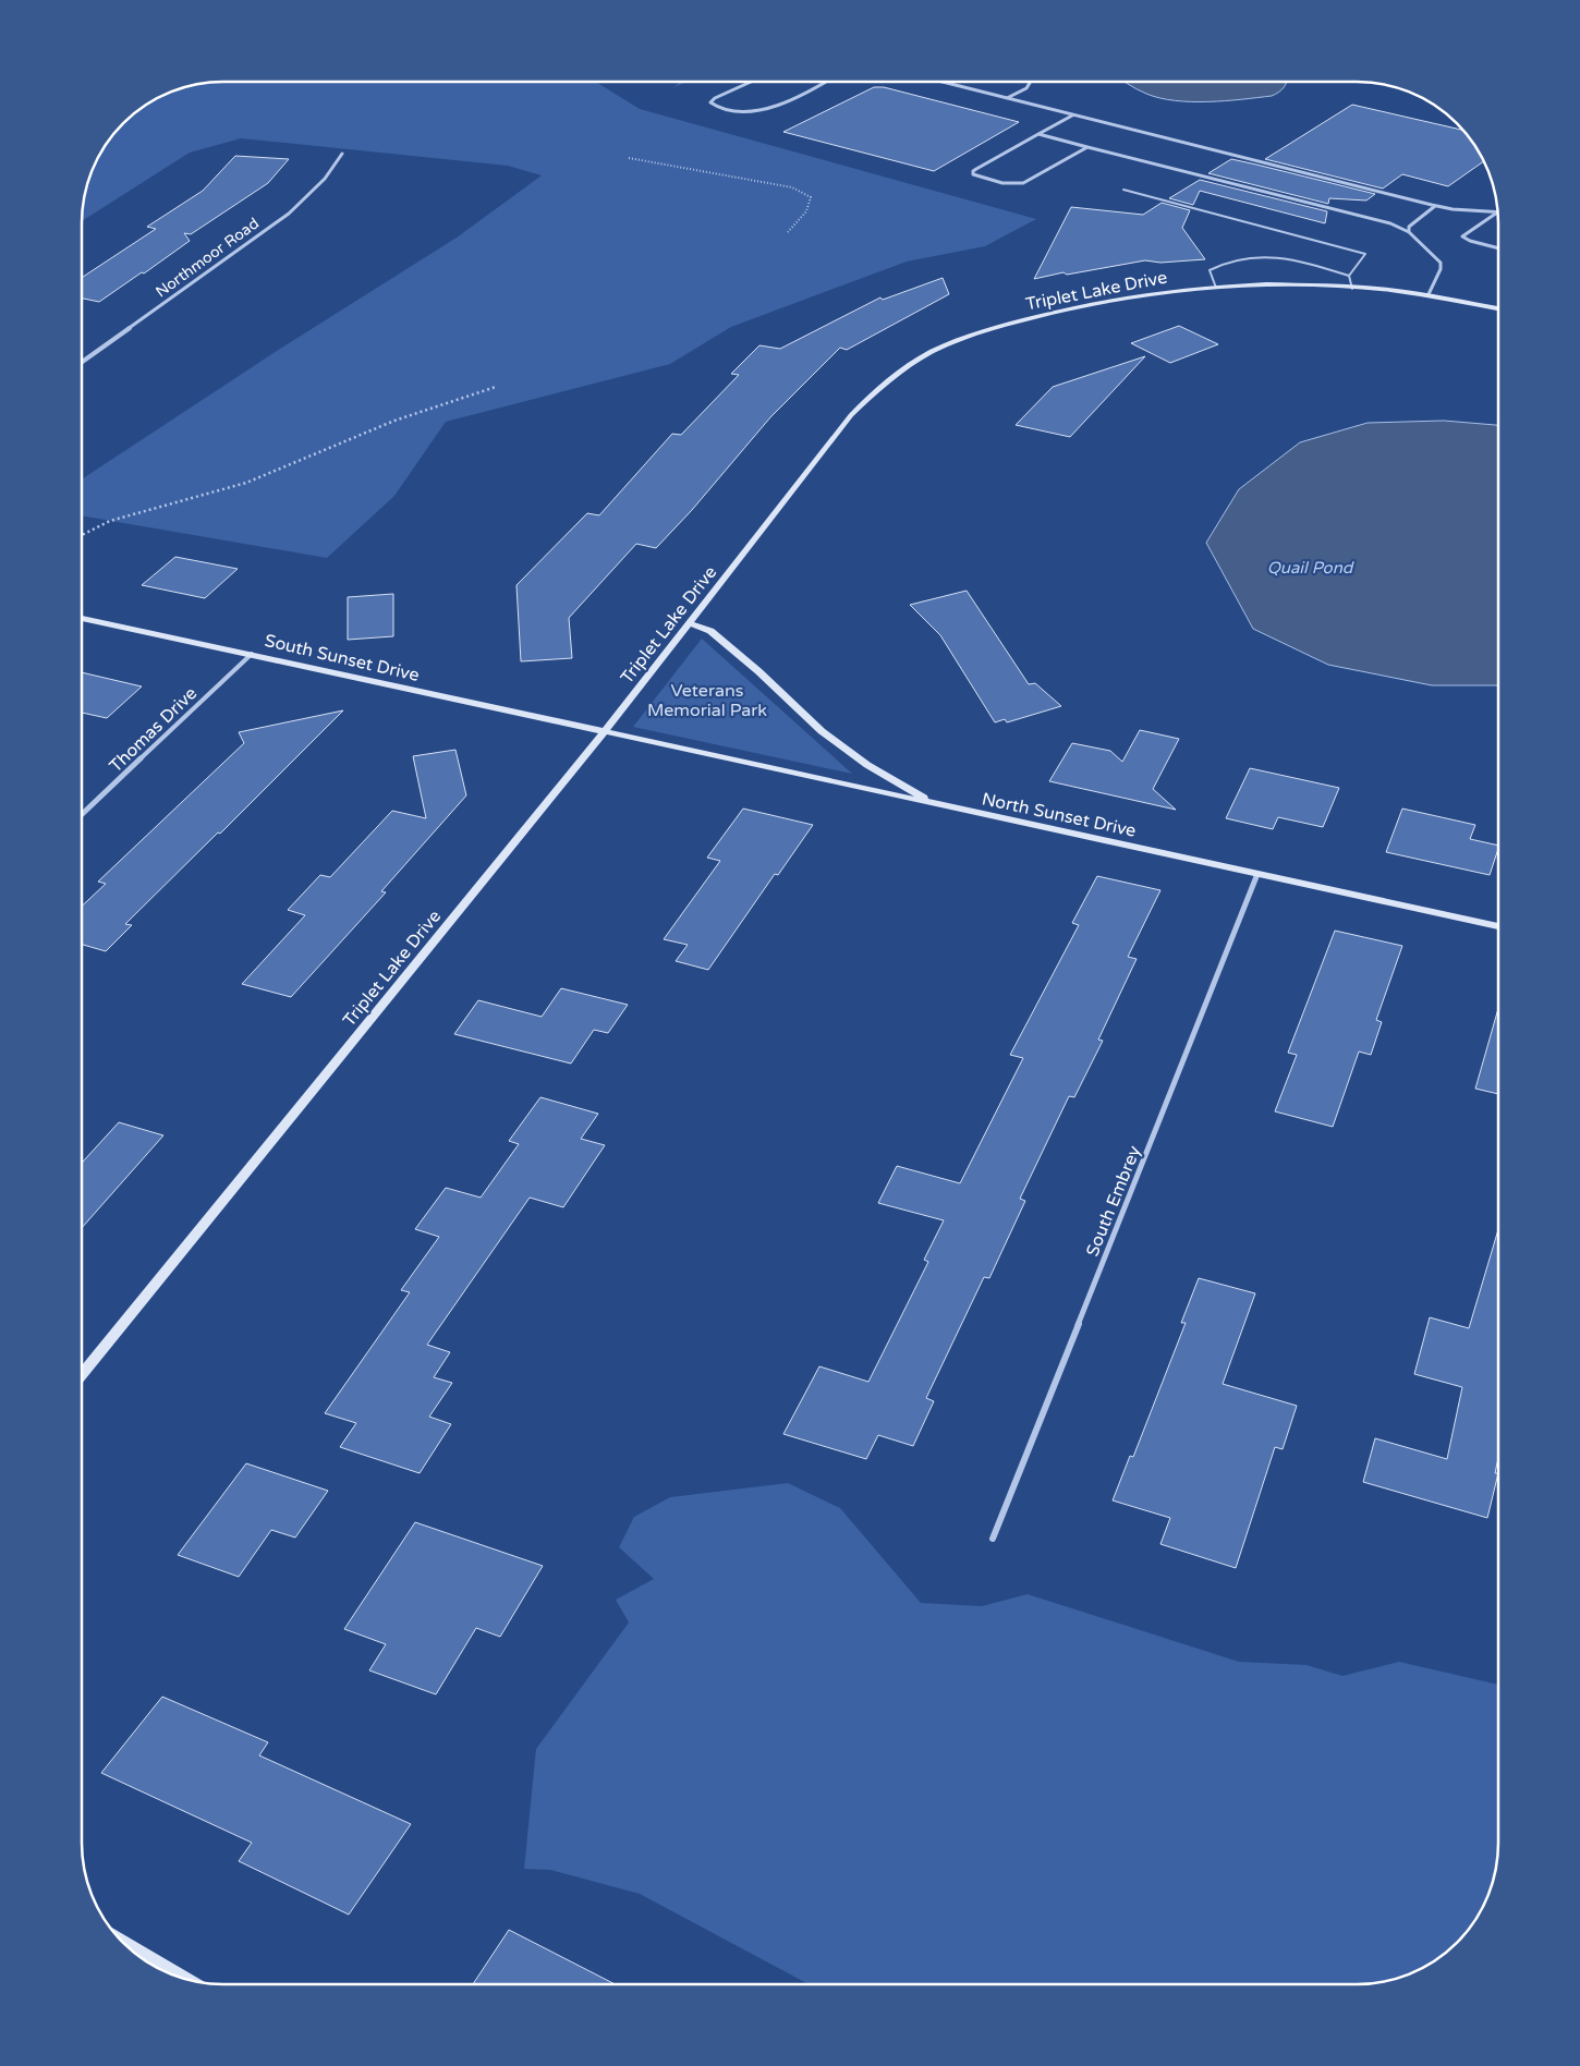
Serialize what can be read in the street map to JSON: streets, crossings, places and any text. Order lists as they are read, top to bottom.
{
  "streets": {
    "street": [
      "Northmoor Road",
      "Triplet Lake Drive",
      "South Sunset Drive",
      "Thomas Drive",
      "North Sunset Drive",
      "South Embrey"
    ]
  },
  "crossings": [
    ["Triplet Lake Drive", "South Sunset Drive"],
    ["Triplet Lake Drive", "North Sunset Drive"],
    ["South Sunset Drive", "Thomas Drive"],
    ["South Sunset Drive", "North Sunset Drive"],
    ["North Sunset Drive", "South Embrey"]
  ],
  "water": ["Quail Pond"],
  "parks": ["Veterans Memorial Park"]
}
